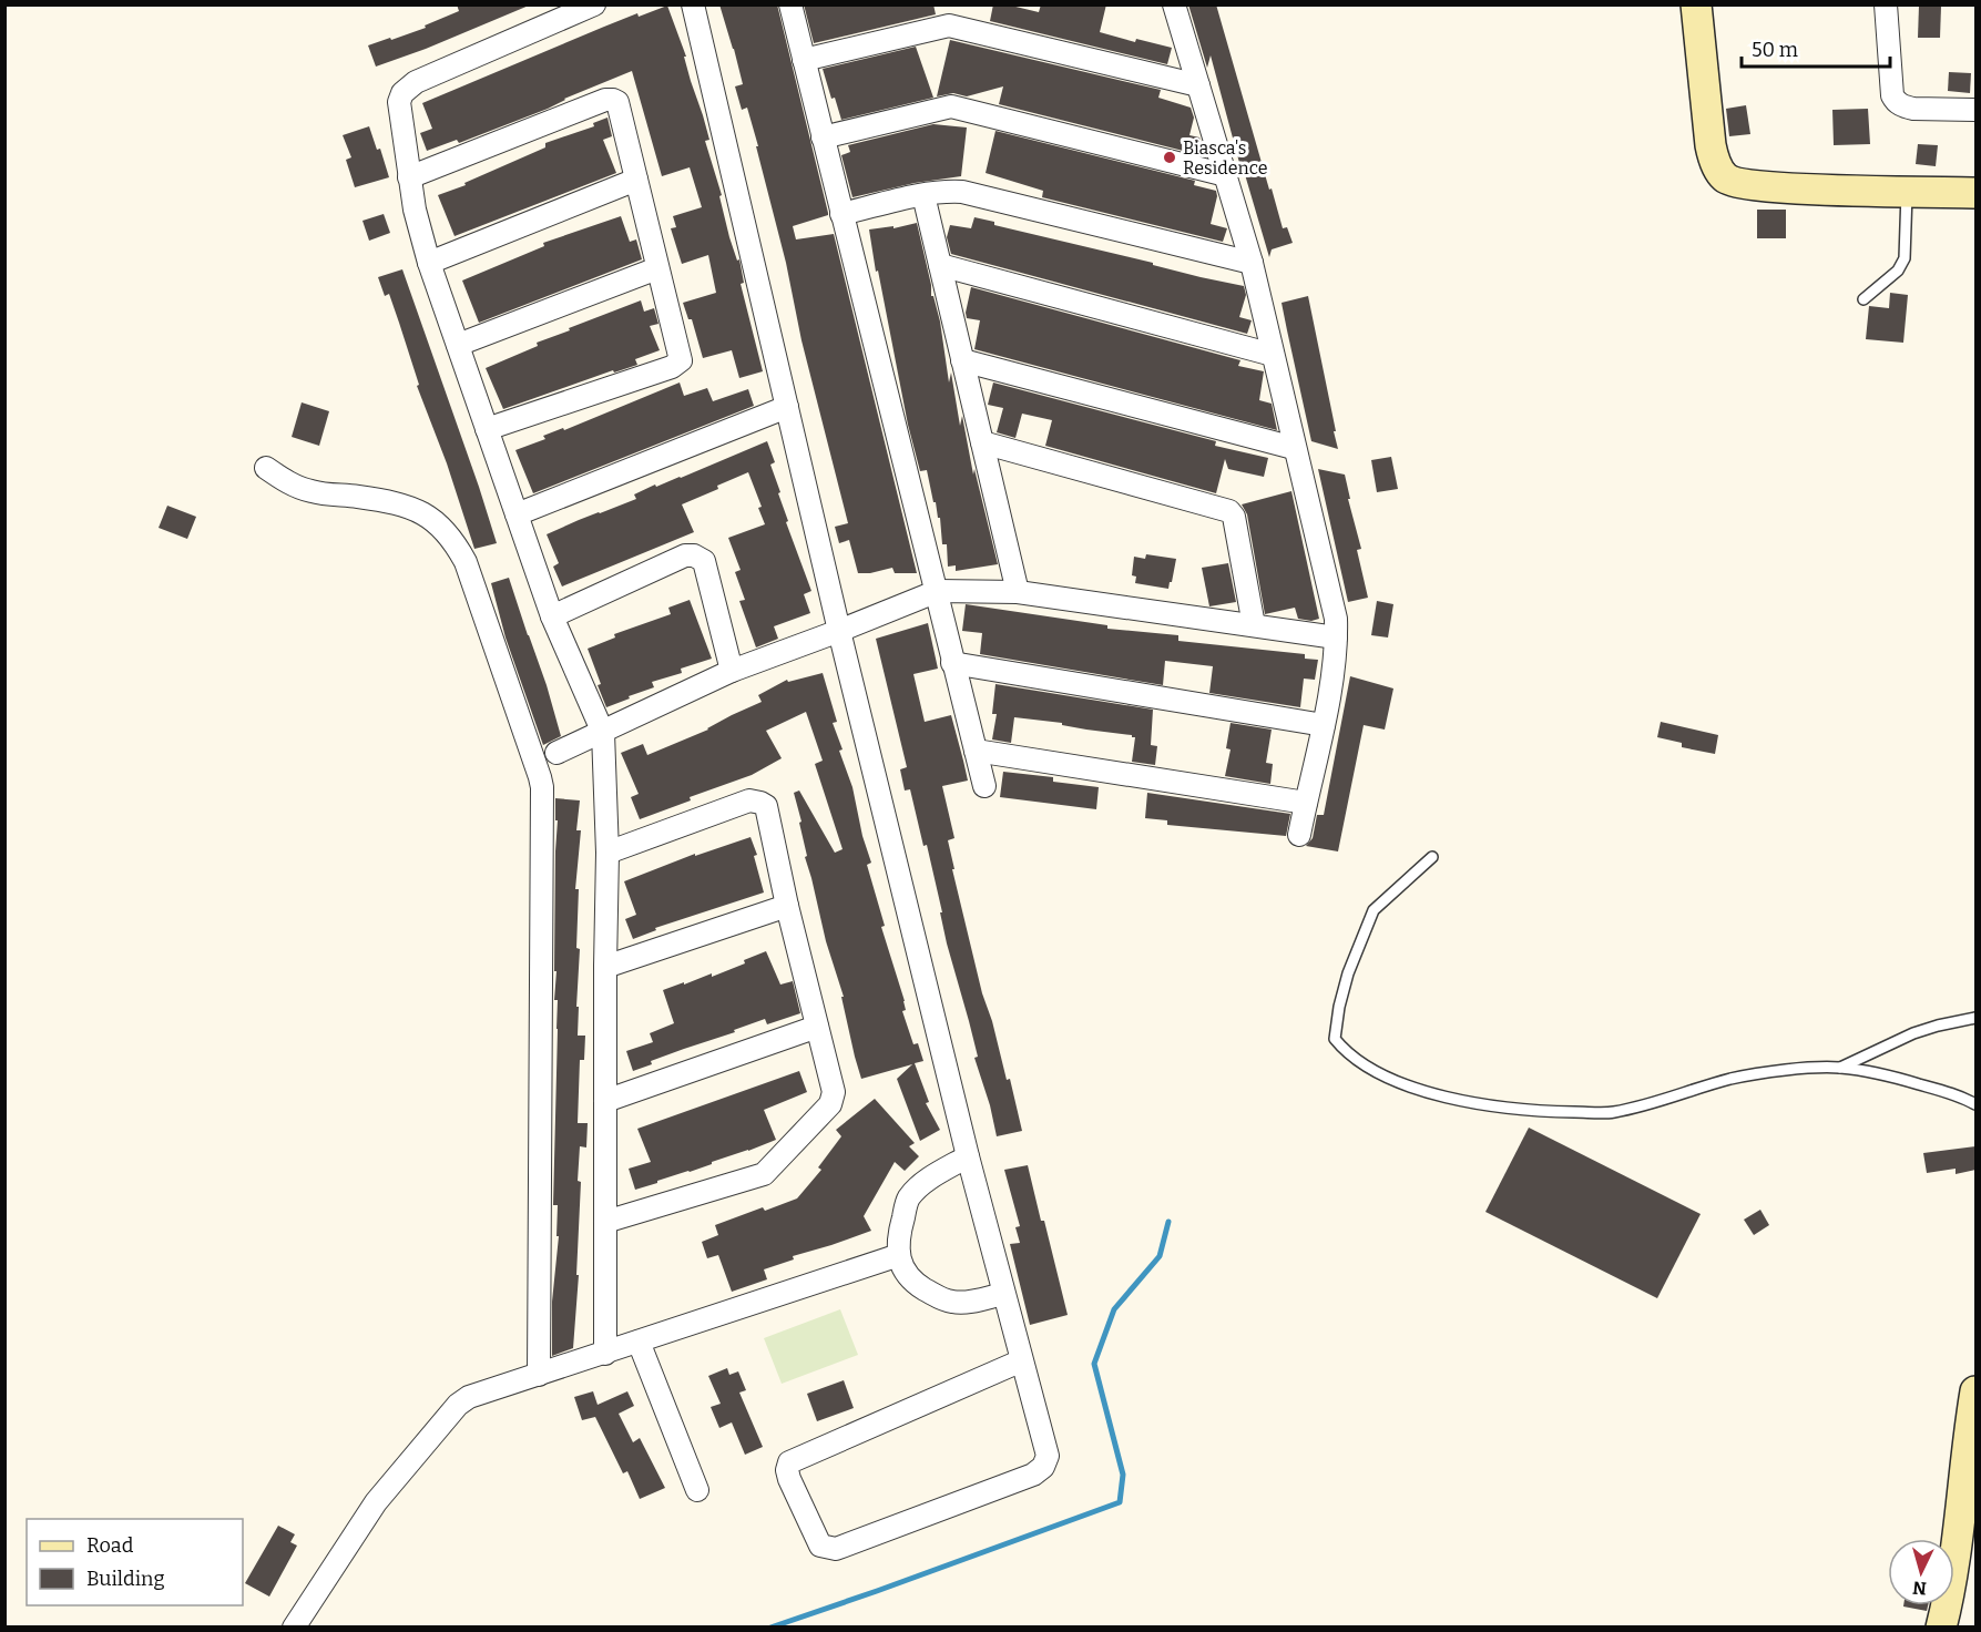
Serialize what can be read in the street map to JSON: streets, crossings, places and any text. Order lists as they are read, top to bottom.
{
  "places": ["Biasca's Residence"],
  "legend": ["Road", "Building"],
  "scale_bar": "50 m",
  "north": "bottom"
}
